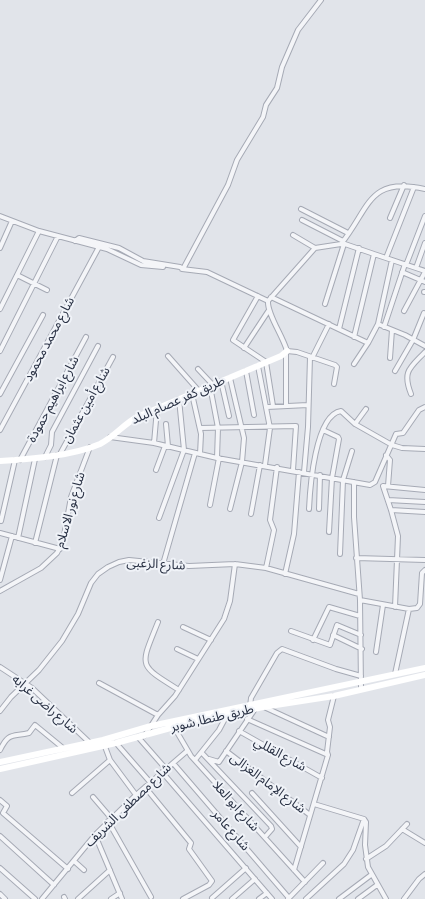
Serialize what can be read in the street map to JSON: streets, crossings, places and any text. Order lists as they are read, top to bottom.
{
  "streets": {
    "street": [
      "شارع محمد محمود",
      "شارع ابراهيم حمودة",
      "طريق كفر عصام البلد",
      "شارع أمين عثمان",
      "شارع نور الاسلام",
      "شارع الزغبى",
      "شارع راضى غرابه",
      "طريق طنطا, شوبر",
      "شارع القللي",
      "شارع الإمام الغزالى",
      "شارع مصطفى الشريف",
      "شارع ابو العلا",
      "شارع عامر"
    ]
  },
  "crossings": [
    ["شارع ابراهيم حمودة", "طريق كفر عصام البلد"],
    ["طريق كفر عصام البلد", "شارع أمين عثمان"],
    ["طريق كفر عصام البلد", "شارع نور الاسلام"],
    ["شارع الزغبى", "شارع راضى غرابه"],
    ["شارع راضى غرابه", "طريق طنطا, شوبر"],
    ["طريق طنطا, شوبر", "شارع ابو العلا"],
    ["شارع مصطفى الشريف", "شارع ابو العلا"],
    ["شارع مصطفى الشريف", "شارع عامر"]
  ]
}
